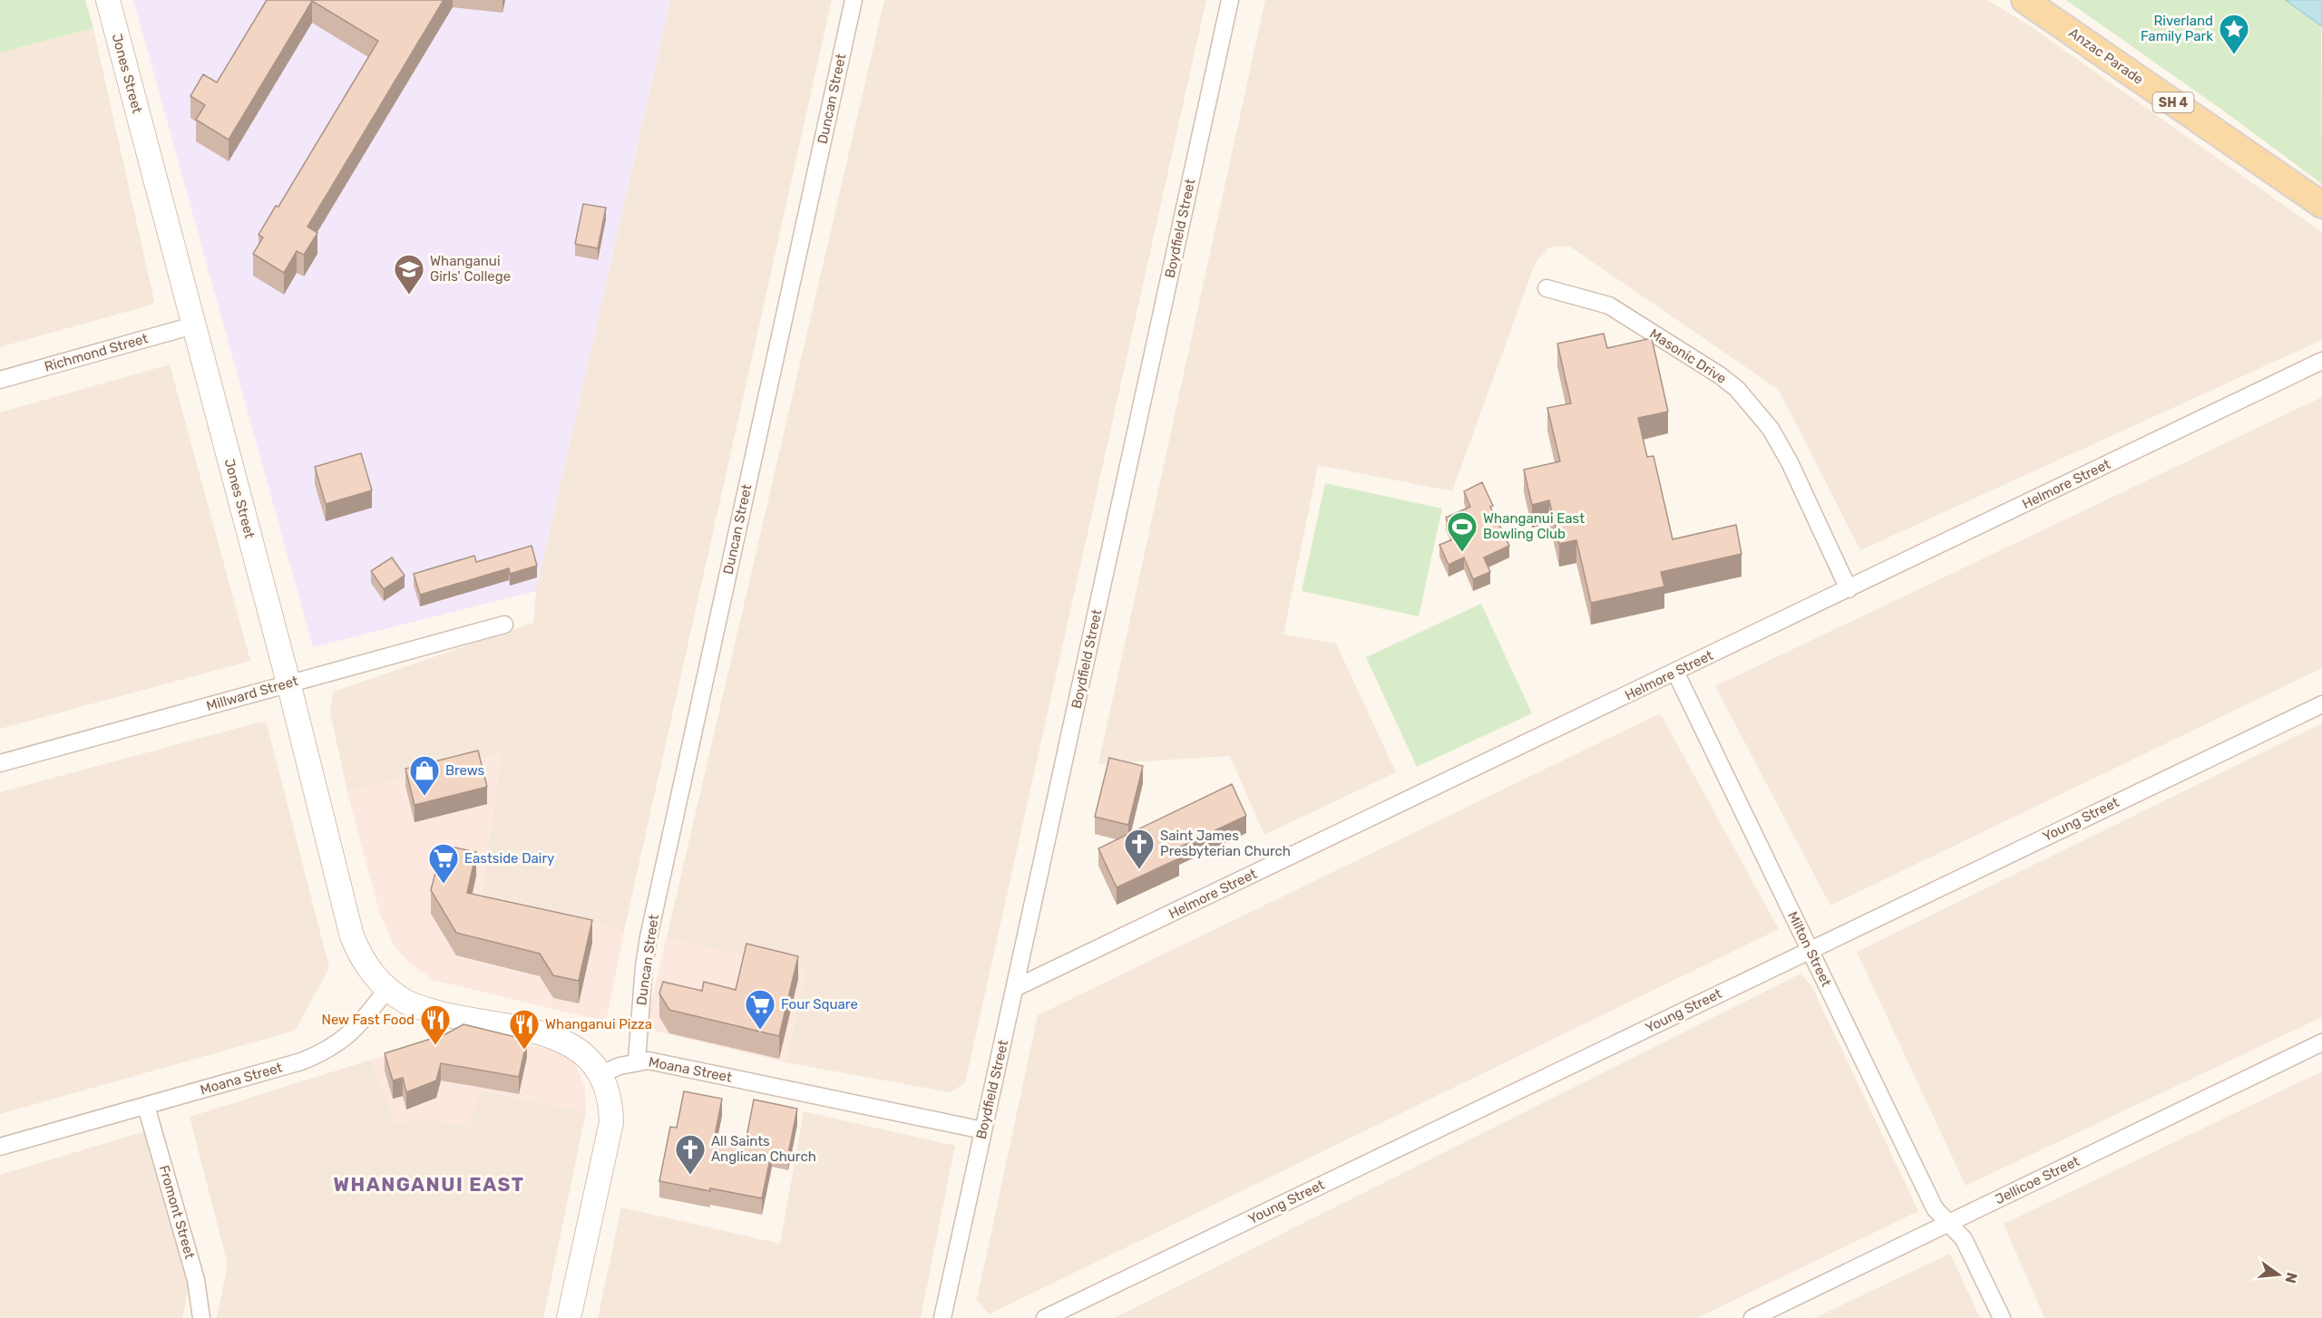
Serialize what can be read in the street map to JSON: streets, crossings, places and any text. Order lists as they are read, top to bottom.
{
  "streets": {
    "main road": ["Anzac Parade", "Jones Street", "SH 4"],
    "street": [
      "Duncan Street",
      "Boydfield Street",
      "Richmond Street",
      "Masonic Drive",
      "Helmore Street",
      "Millward Street",
      "Young Street",
      "Milton Street",
      "Moana Street",
      "Jellicoe Street",
      "Fromont Street"
    ]
  },
  "crossings": [
    ["Jones Street", "Richmond Street"],
    ["Jones Street", "Millward Street"],
    ["Jones Street", "Moana Street"],
    ["Duncan Street", "Moana Street"],
    ["Boydfield Street", "Helmore Street"],
    ["Boydfield Street", "Moana Street"],
    ["Masonic Drive", "Helmore Street"],
    ["Helmore Street", "Milton Street"],
    ["Young Street", "Milton Street"],
    ["Milton Street", "Jellicoe Street"],
    ["Moana Street", "Fromont Street"]
  ],
  "districts": ["WHANGANUI EAST"],
  "places": {
    "place": ["Riverland Family Park"],
    "school or university": ["Whanganui Girls' College"],
    "sports": ["Whanganui East Bowling Club"],
    "shop": ["Brews"],
    "church": ["Saint James Presbyterian Church", "All Saints Anglican Church"],
    "supermarket": ["Eastside Dairy", "Four Square"],
    "restaurant": ["New Fast Food", "Whanganui Pizza"]
  },
  "north": "right"
}
